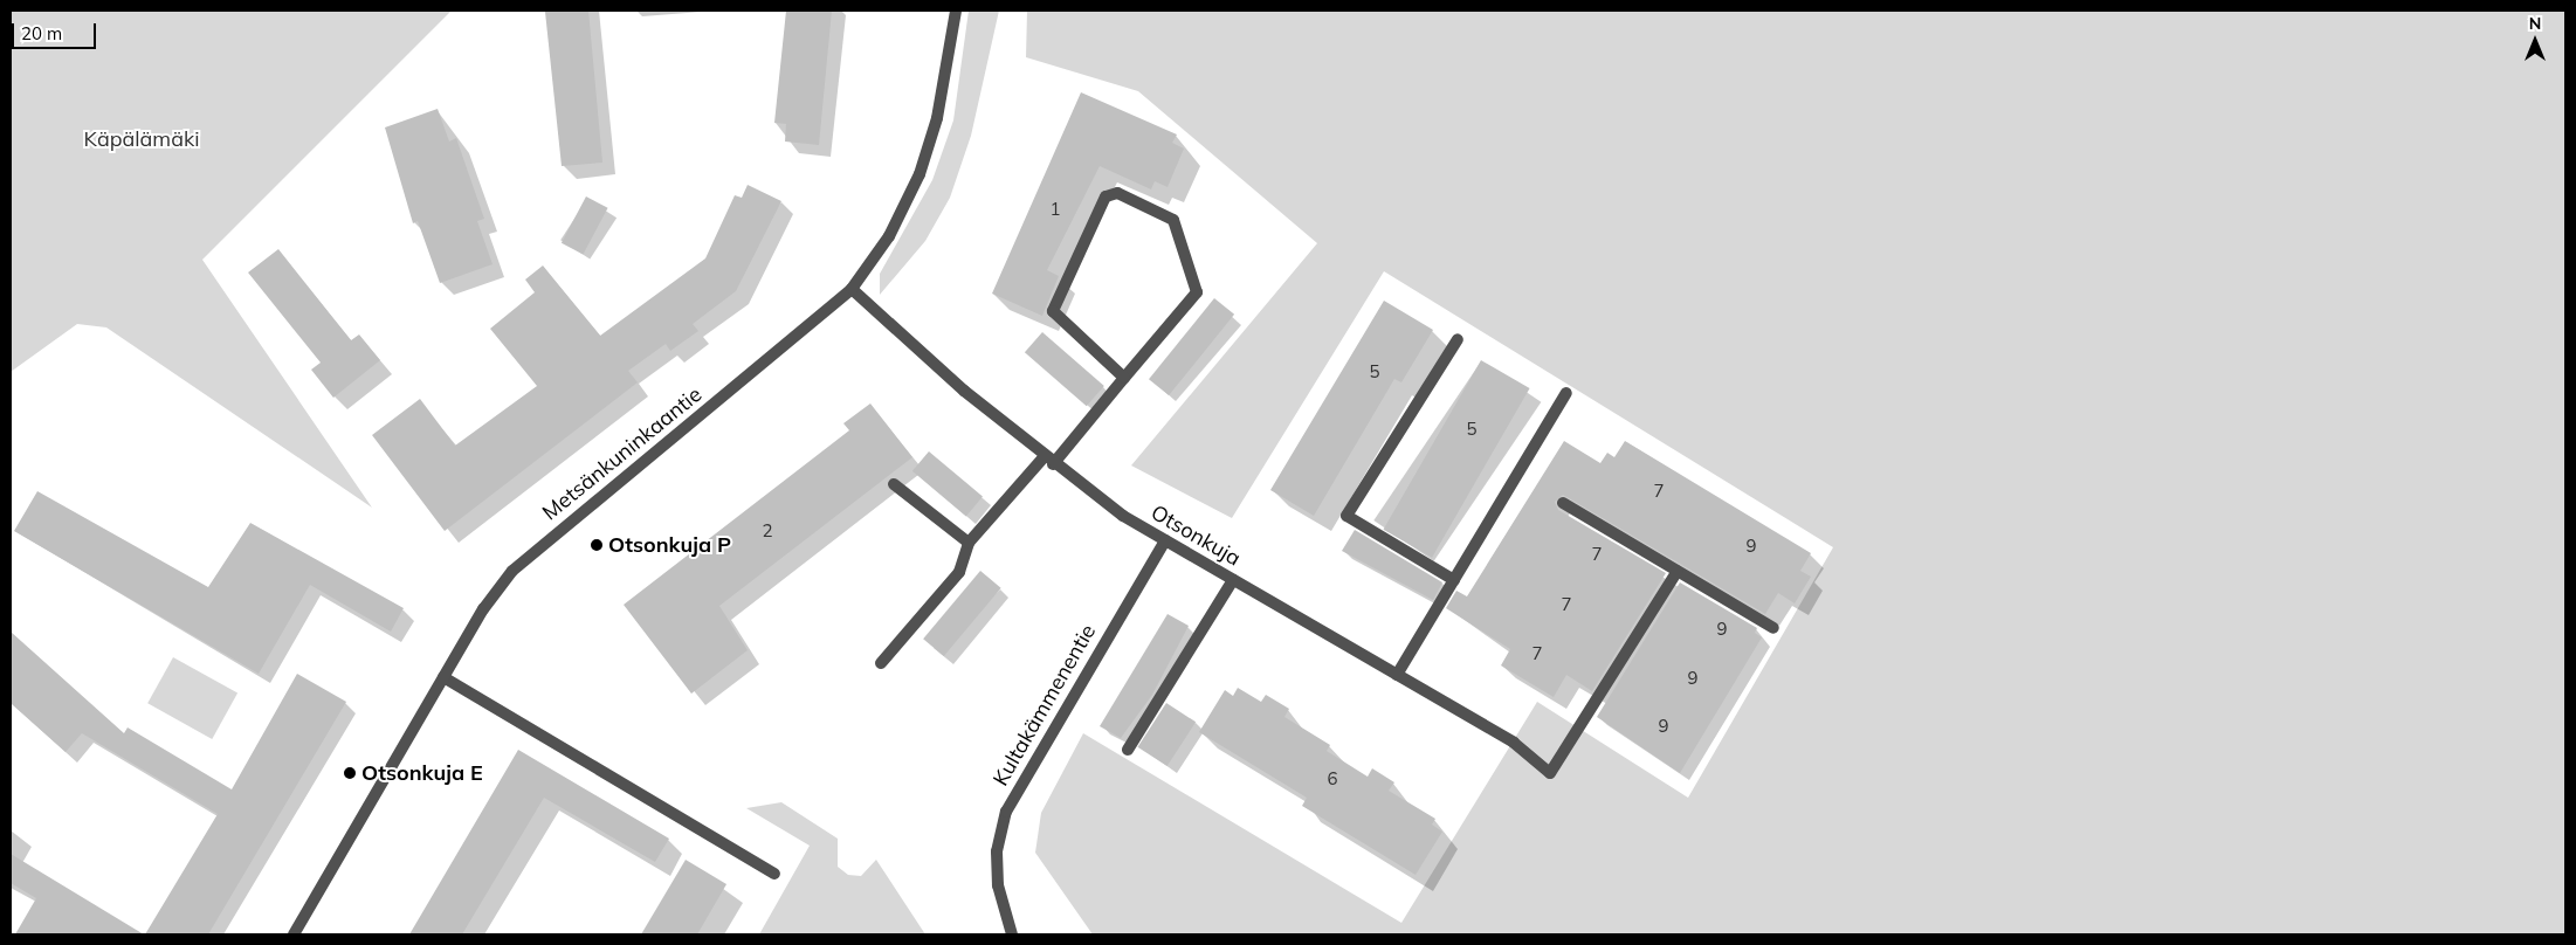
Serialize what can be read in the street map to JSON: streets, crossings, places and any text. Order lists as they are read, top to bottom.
{
  "streets": {
    "street": ["Metsänkuninkaantie", "Otsonkuja", "Kultakämmenentie"]
  },
  "crossings": [
    ["Metsänkuninkaantie", "Otsonkuja"],
    ["Otsonkuja", "Kultakämmenentie"]
  ],
  "parks": ["Käpälämäki"],
  "places": ["Otsonkuja P", "Otsonkuja E"],
  "house_numbers": [
    "1",
    "5",
    "5",
    "7",
    "2",
    "9",
    "7",
    "7",
    "9",
    "7",
    "9",
    "9",
    "6"
  ],
  "scale_bar": "20 m",
  "north": "top"
}
